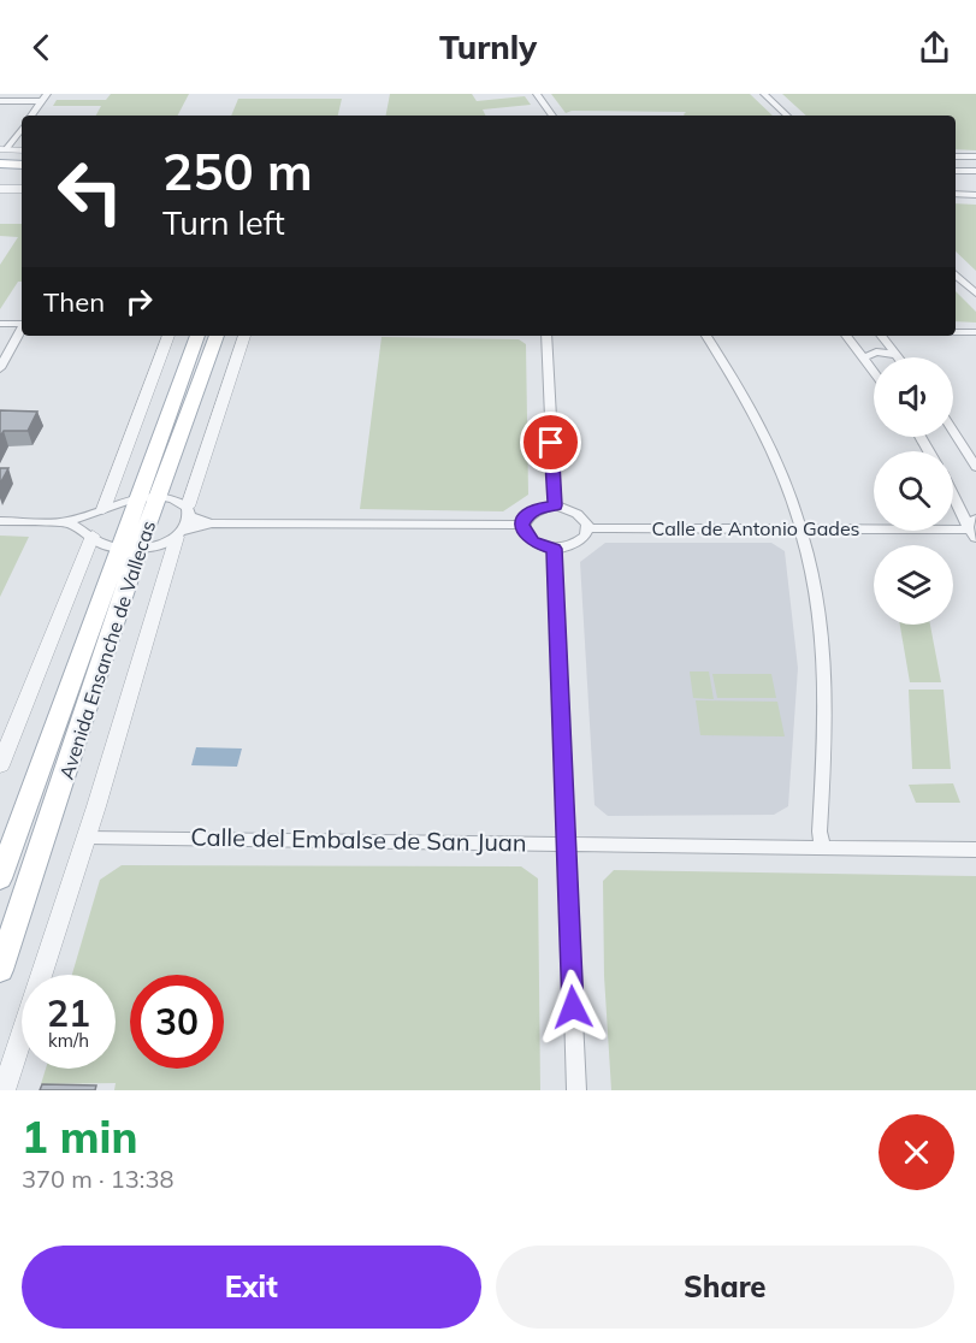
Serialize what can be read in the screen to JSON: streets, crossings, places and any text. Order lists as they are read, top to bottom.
{
  "streets": {
    "main road": ["Avenida Ensanche de Vallecas"],
    "street": ["Calle de Antonio Gades", "Calle del Embalse de San Juan"]
  },
  "crossings": [
    ["Avenida Ensanche de Vallecas", "Calle del Embalse de San Juan"]
  ],
  "page": {
    "header": "Turnly",
    "turn": ["250 m", "Turn left"],
    "then": "Then",
    "speed": "21 km/h",
    "limit": "30",
    "heading": ["1 min", "370 m · 13:38"],
    "buttons": ["Exit", "Share"]
  }
}
